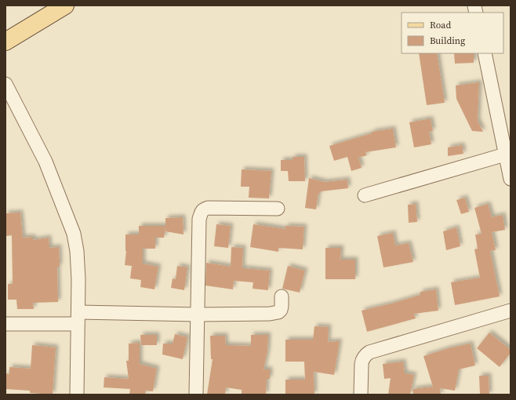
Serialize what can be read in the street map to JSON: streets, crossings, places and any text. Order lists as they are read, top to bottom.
{
  "legend": ["Road", "Building"]
}
